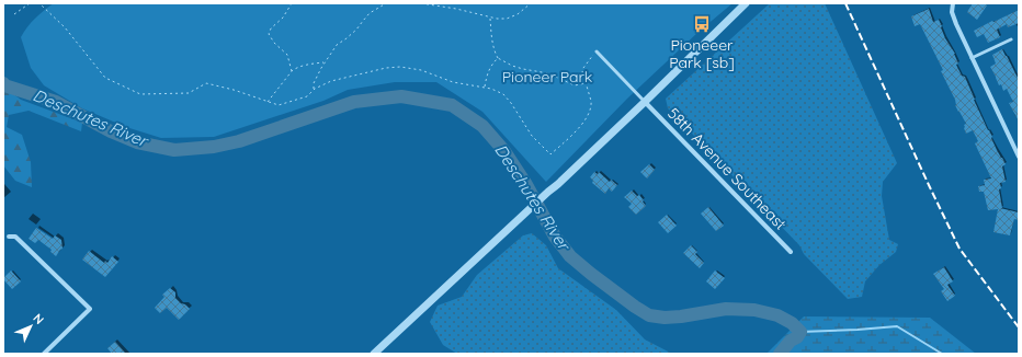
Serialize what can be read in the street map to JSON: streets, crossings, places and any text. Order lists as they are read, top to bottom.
{
  "streets": {
    "street": ["58th Avenue Southeast"]
  },
  "water": ["Deschutes River"],
  "parks": ["Pioneer Park"],
  "places": {
    "bus stop": ["Pioneeer Park [sb]"]
  },
  "north": "top right"
}
